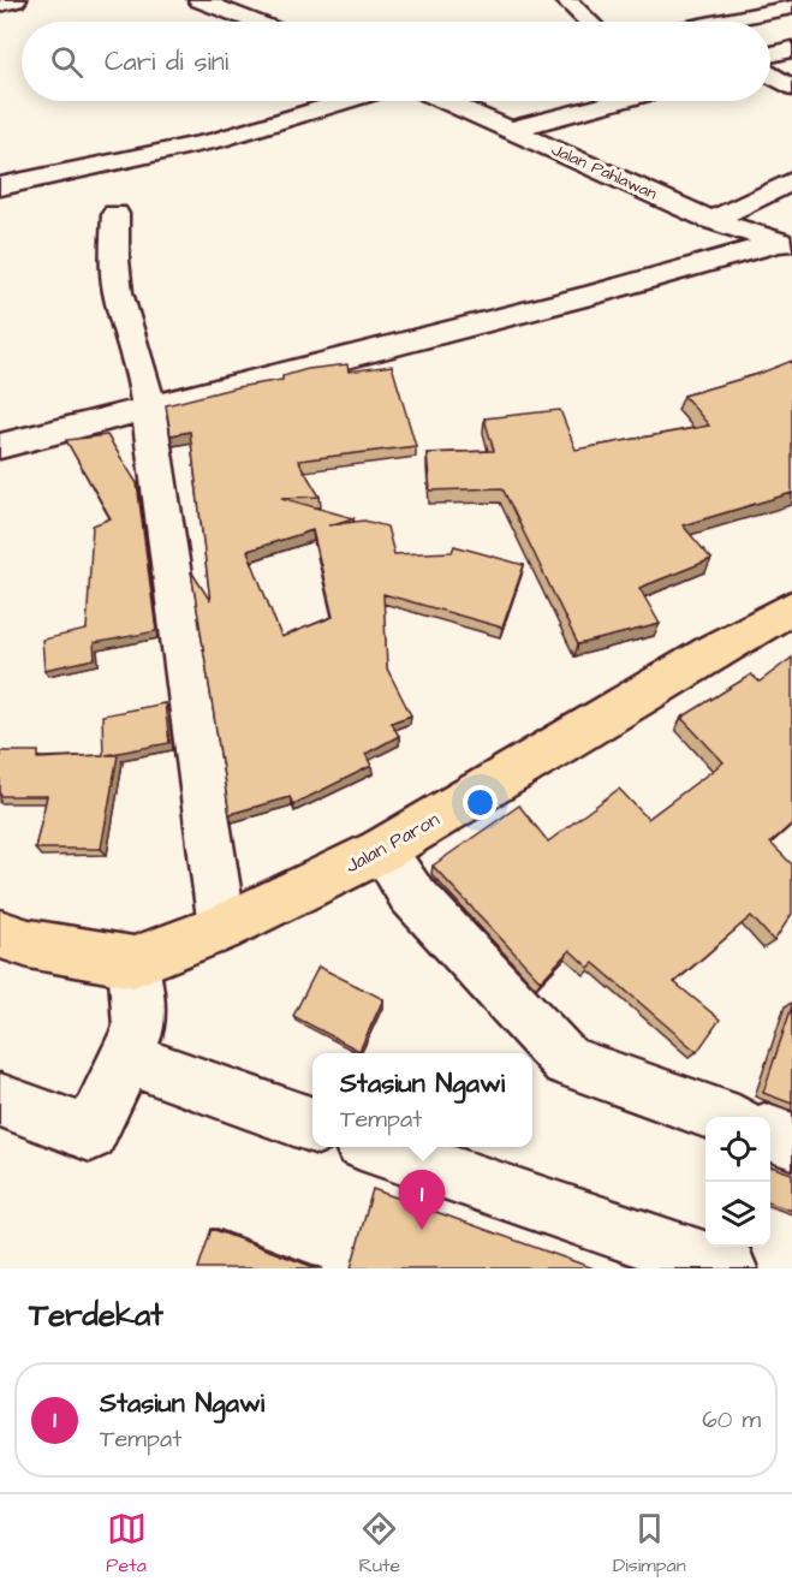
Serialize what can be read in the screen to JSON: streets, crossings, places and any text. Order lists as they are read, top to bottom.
{
  "streets": {
    "main road": ["Jalan Paron"],
    "street": ["Jalan Pahlawan"]
  },
  "page": {
    "search": "Cari di sini",
    "popup": ["Stasiun Ngawi", "Tempat"],
    "pins": "1",
    "heading": "Terdekat",
    "list": [
      {
        "mark": "1",
        "name": "Stasiun Ngawi",
        "note": "Tempat",
        "value": "60 m"
      }
    ],
    "nav": ["Peta", "Rute", "Disimpan"]
  }
}
